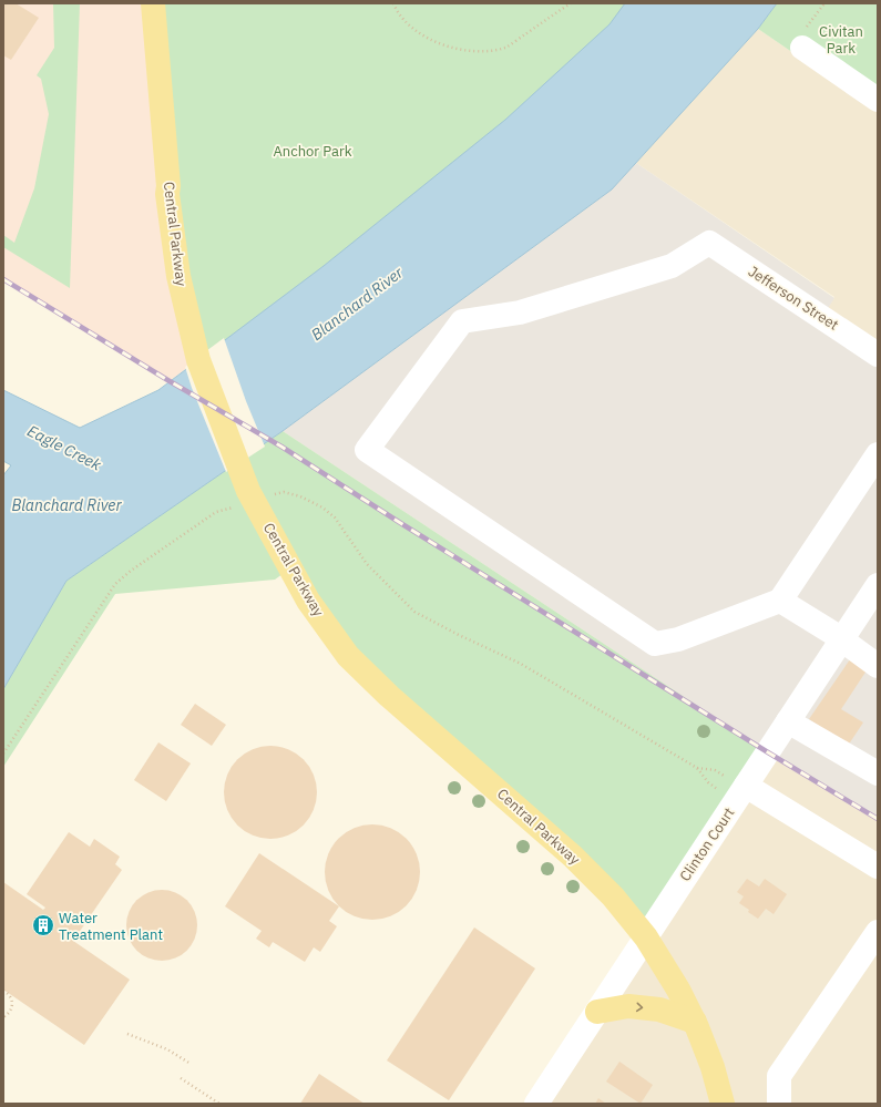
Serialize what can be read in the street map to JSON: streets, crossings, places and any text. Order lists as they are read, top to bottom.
{
  "streets": {
    "main road": ["Central Parkway"],
    "street": ["Jefferson Street", "Clinton Court"]
  },
  "crossings": [
    ["Central Parkway", "Clinton Court"]
  ],
  "water": ["Blanchard River", "Eagle Creek"],
  "parks": ["Civitan Park", "Anchor Park"],
  "places": {
    "building": ["Water Treatment Plant"]
  }
}
